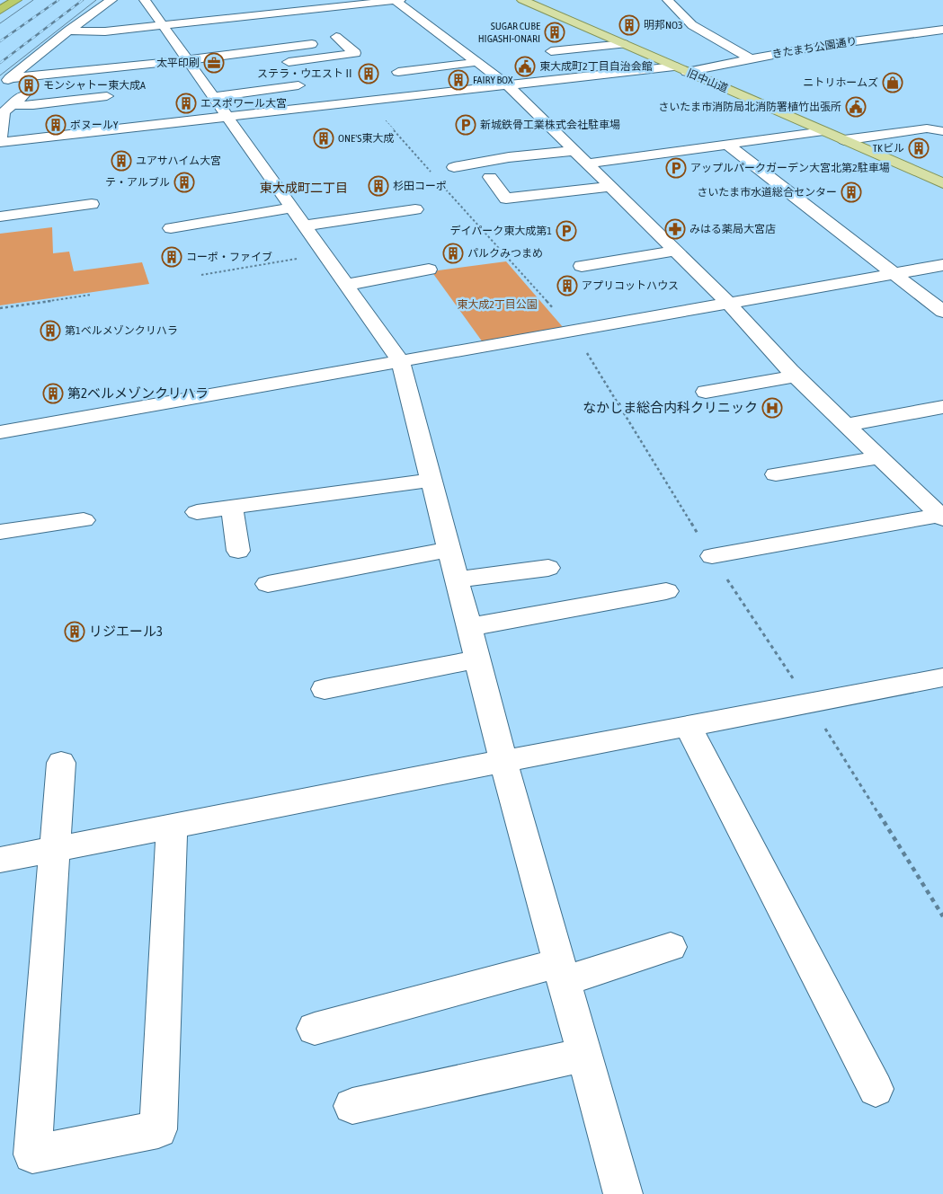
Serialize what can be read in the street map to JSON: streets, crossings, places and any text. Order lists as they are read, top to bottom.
{
  "streets": {
    "main road": ["旧中山道"],
    "street": ["きたまち公園通り"]
  },
  "crossings": [
    ["きたまち公園通り", "旧中山道"]
  ],
  "districts": ["東大成町二丁目"],
  "parks": ["東大成2丁目公園"],
  "places": {
    "building": [
      "明邦NO3",
      "SUGAR CUBE HIGASHI-ONARI",
      "ステラ・ウエストⅡ",
      "FAIRY BOX",
      "モンシャトー東大成A",
      "エスポワール大宮",
      "ボヌールY",
      "ONE'S東大成",
      "TKビル",
      "ユアサハイム大宮",
      "テ・アルブル",
      "杉田コーポ",
      "さいたま市水道総合センター",
      "パルクみつまめ",
      "コーポ・ファイブ",
      "アプリコットハウス",
      "第1ベルメゾンクリハラ",
      "第2ベルメゾンクリハラ",
      "リジエール3"
    ],
    "office": ["太平印刷"],
    "public building": ["東大成町2丁目自治会館", "さいたま市消防局北消防署植竹出張所"],
    "shop": ["ニトリホームズ"],
    "parking": ["新城鉄骨工業株式会社駐車場", "アップルパークガーデン大宮北第2駐車場", "デイパーク東大成第1"],
    "pharmacy": ["みはる薬局大宮店"],
    "hospital": ["なかじま総合内科クリニック"]
  }
}
